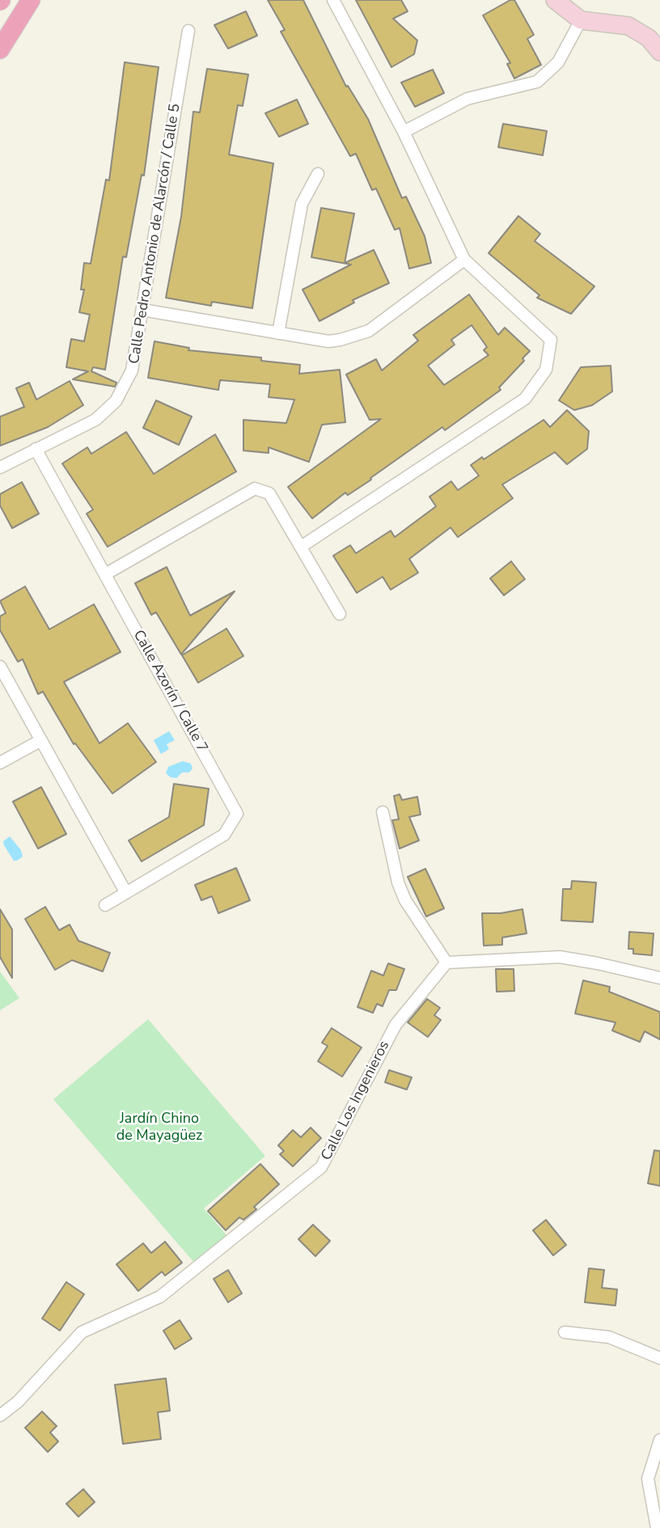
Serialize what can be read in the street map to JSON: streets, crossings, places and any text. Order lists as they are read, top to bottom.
{
  "streets": {
    "street": ["Calle Pedro Antonio de Alarcón / Calle 5", "Calle Azorín / Calle 7", "Calle Los Ingenieros"]
  },
  "crossings": [
    ["Calle Pedro Antonio de Alarcón / Calle 5", "Calle Azorín / Calle 7"]
  ],
  "parks": ["Jardín Chino de Mayagüez"]
}
